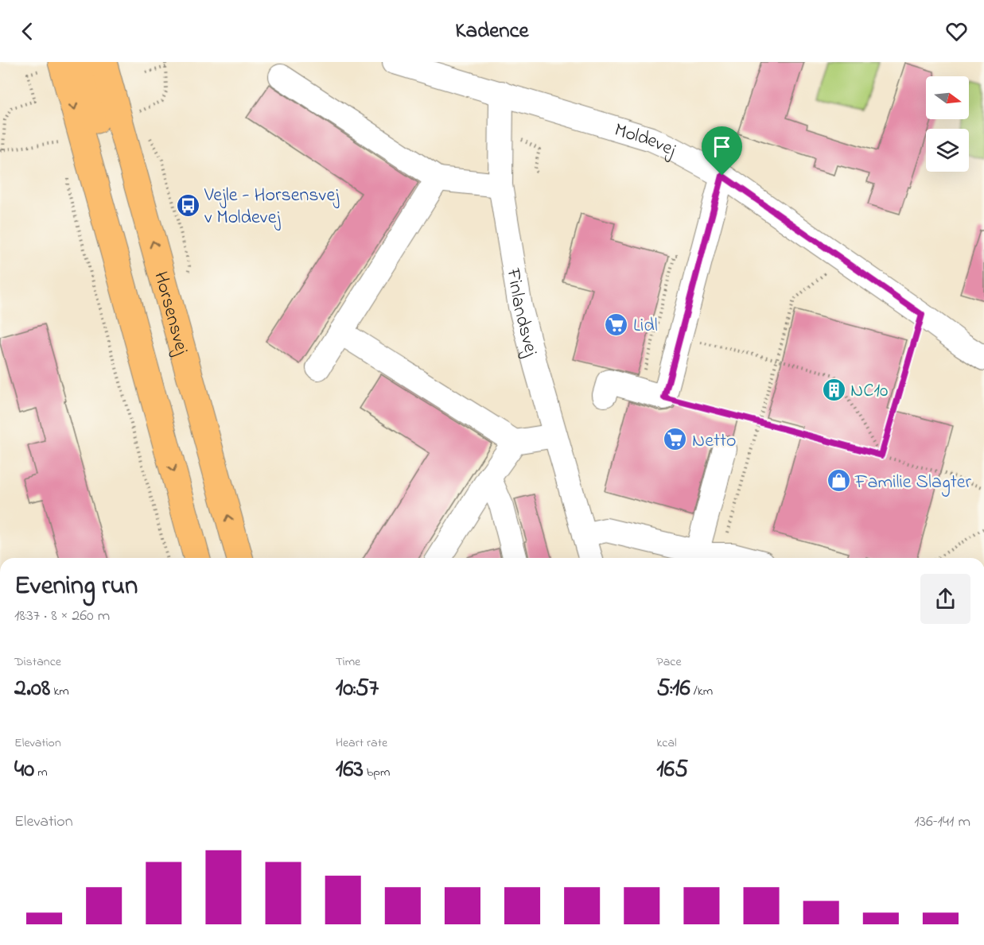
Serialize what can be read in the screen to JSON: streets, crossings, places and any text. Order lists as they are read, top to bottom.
{
  "streets": {
    "main road": ["Horsensvej"],
    "street": ["Moldevej", "Finlandsvej"]
  },
  "crossings": [
    ["Moldevej", "Finlandsvej"]
  ],
  "places": {
    "bus stop": ["Vejle - Horsensvej v Moldevej"],
    "supermarket": ["Lidl", "Netto"],
    "building": ["NC10"],
    "shop": ["Familie Slagter"]
  },
  "north": "right",
  "page": {
    "header": "Kadence",
    "heading": ["Evening run", "18:37 · 8 × 260 m"],
    "stats": [
      ["Distance", "2.08 km"],
      ["Time", "10:57"],
      ["Pace", "5:16 /km"],
      ["Elevation", "40 m"],
      ["Heart rate", "163 bpm"],
      ["kcal", "165"]
    ],
    "chart": ["Elevation", "136–141 m"]
  }
}
